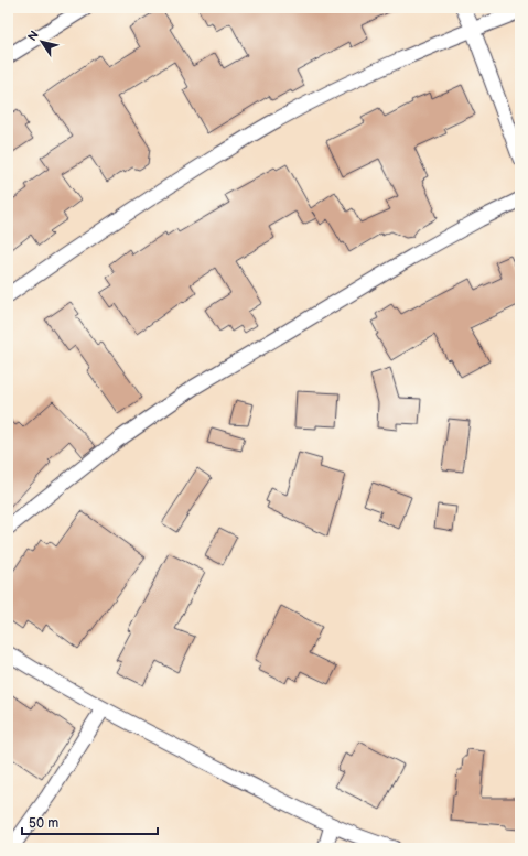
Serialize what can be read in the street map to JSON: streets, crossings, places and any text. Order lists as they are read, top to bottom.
{
  "scale_bar": "50 m",
  "north": "top left"
}
